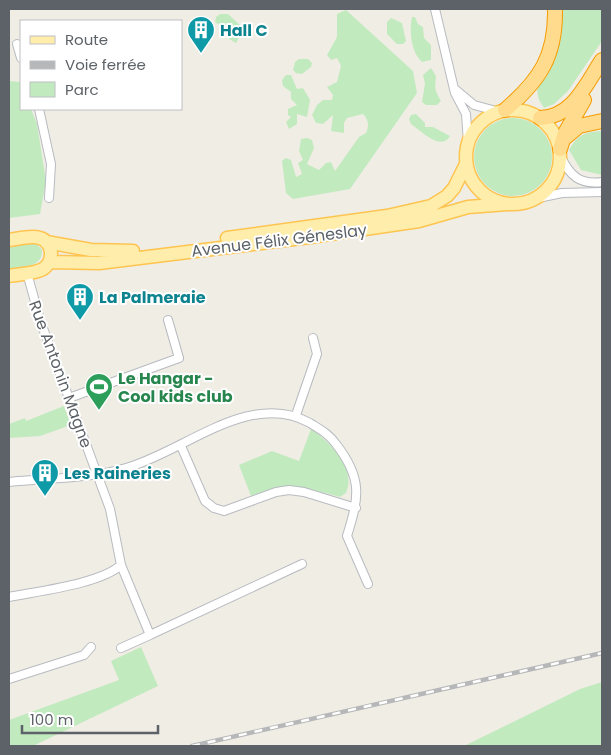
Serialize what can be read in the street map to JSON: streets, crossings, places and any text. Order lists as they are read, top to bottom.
{
  "streets": {
    "main road": ["Avenue Félix Géneslay"],
    "street": ["Rue Antonin Magne"]
  },
  "places": {
    "building": ["Hall C", "La Palmeraie", "Les Raineries"],
    "sports": ["Le Hangar - Cool kids club"]
  },
  "legend": ["Route", "Voie ferrée", "Parc"],
  "scale_bar": "100 m"
}
